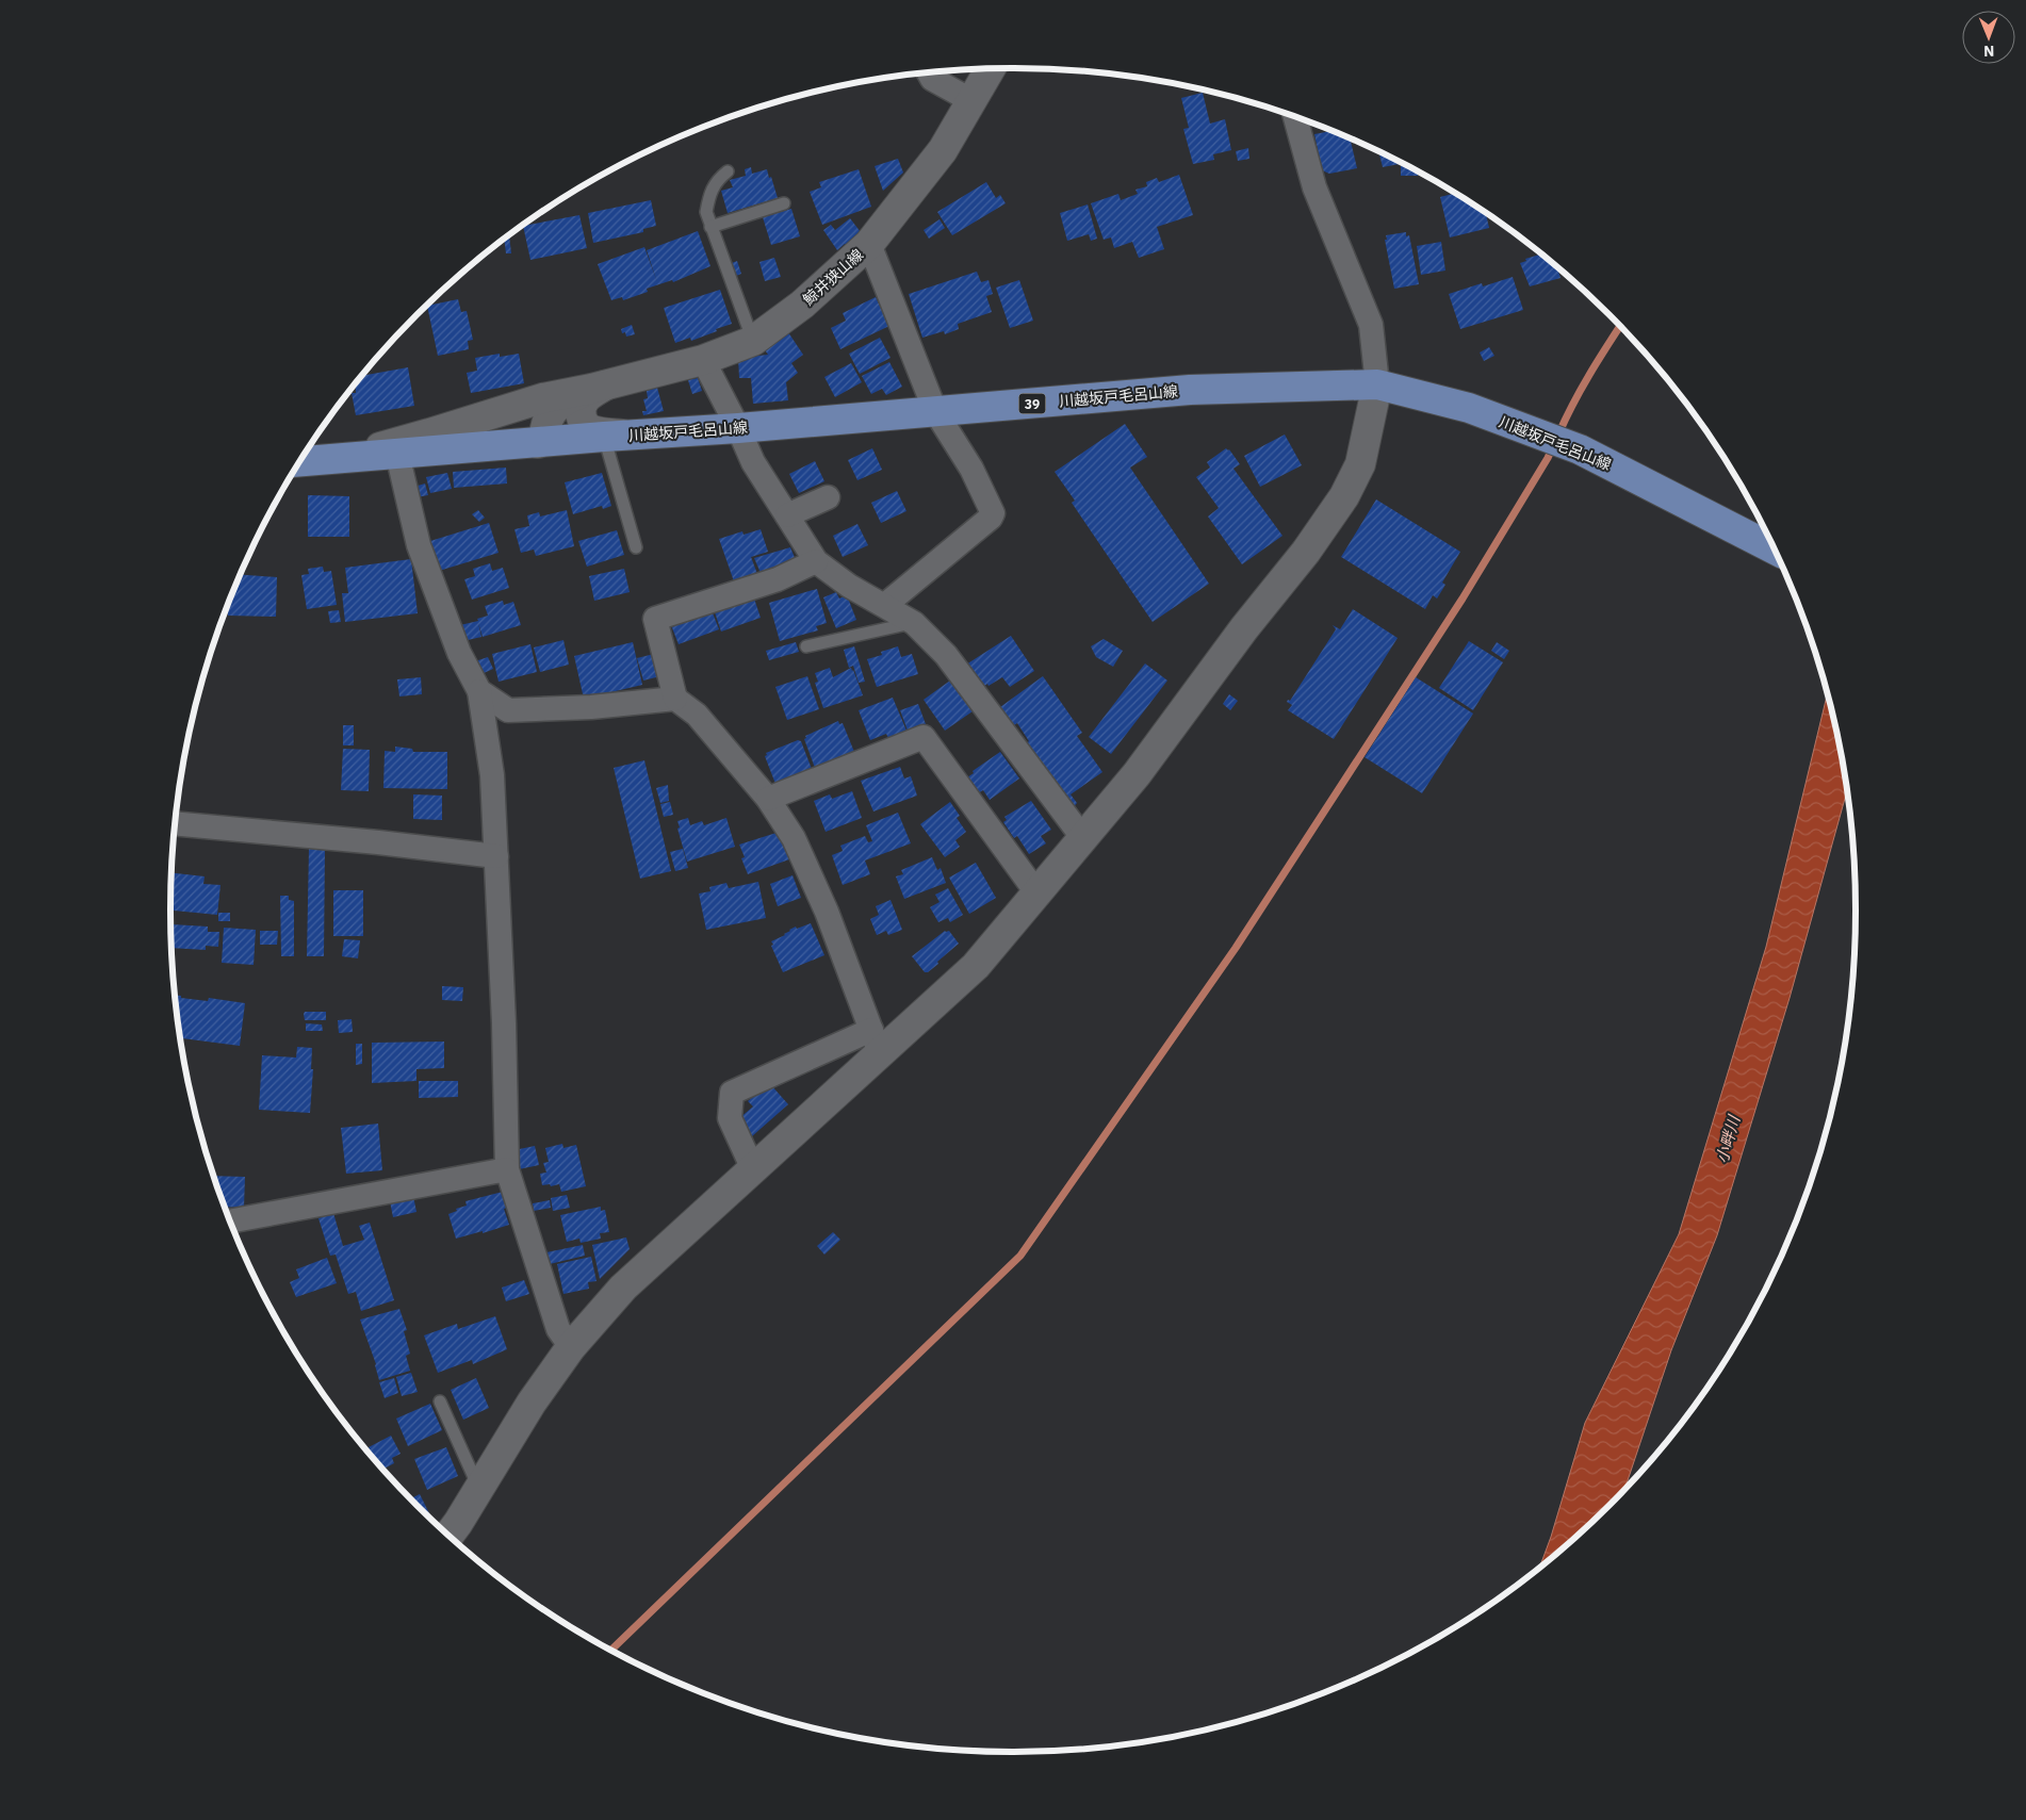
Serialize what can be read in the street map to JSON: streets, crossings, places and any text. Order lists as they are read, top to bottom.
{
  "streets": {
    "main road": ["川越坂戸毛呂山線", "39"],
    "street": ["鯨井狭山線"]
  },
  "water": ["小畔川"],
  "north": "bottom"
}
